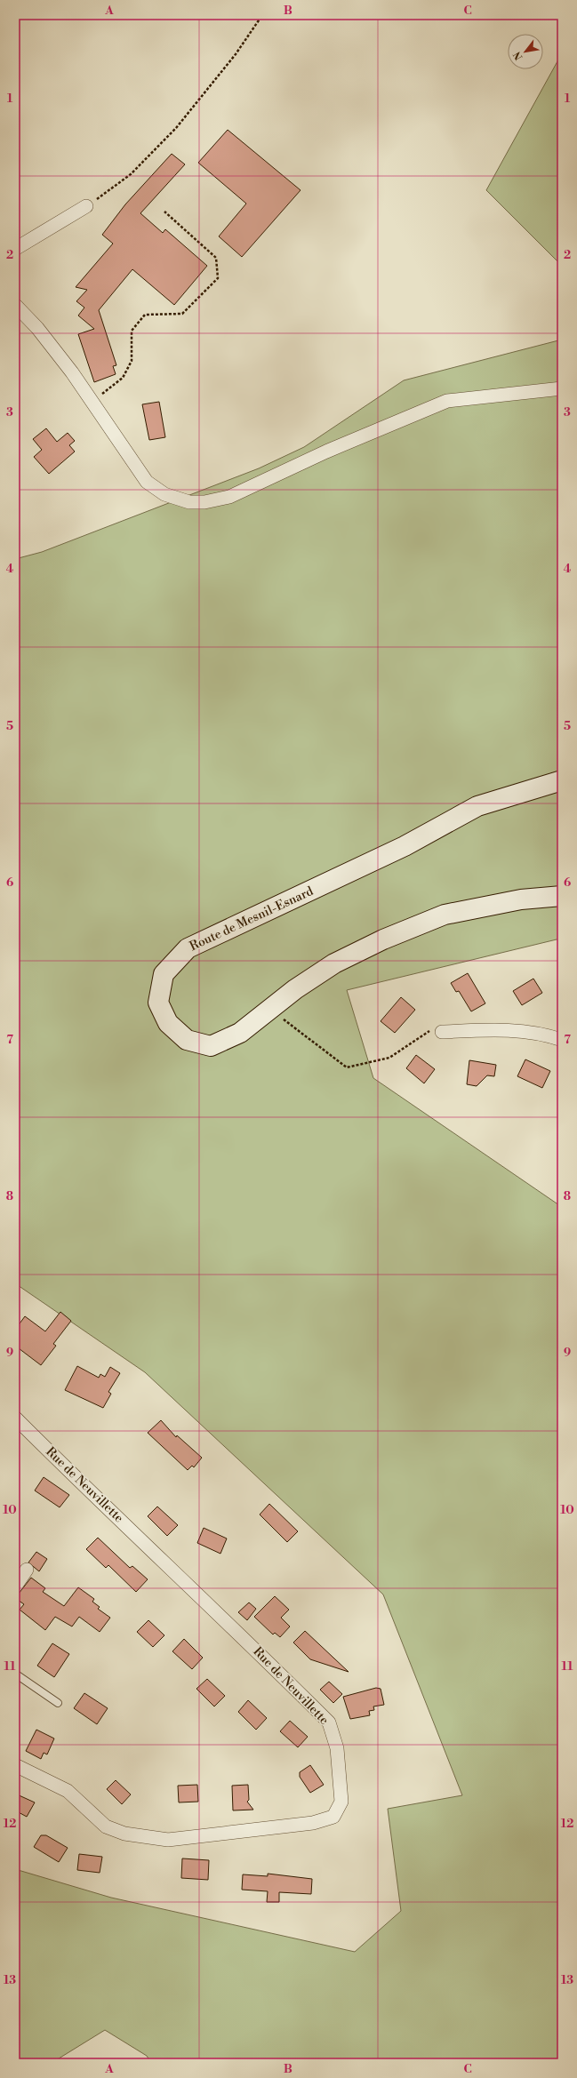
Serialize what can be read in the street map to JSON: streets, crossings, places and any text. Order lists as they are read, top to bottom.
{
  "streets": {
    "street": ["Route de Mesnil-Esnard", "Rue de Neuvillette"]
  },
  "north": "bottom left",
  "grid": {
    "columns": ["A", "B", "C"],
    "rows": [
      "1",
      "2",
      "3",
      "4",
      "5",
      "6",
      "7",
      "8",
      "9",
      "10",
      "11",
      "12",
      "13"
    ]
  }
}
